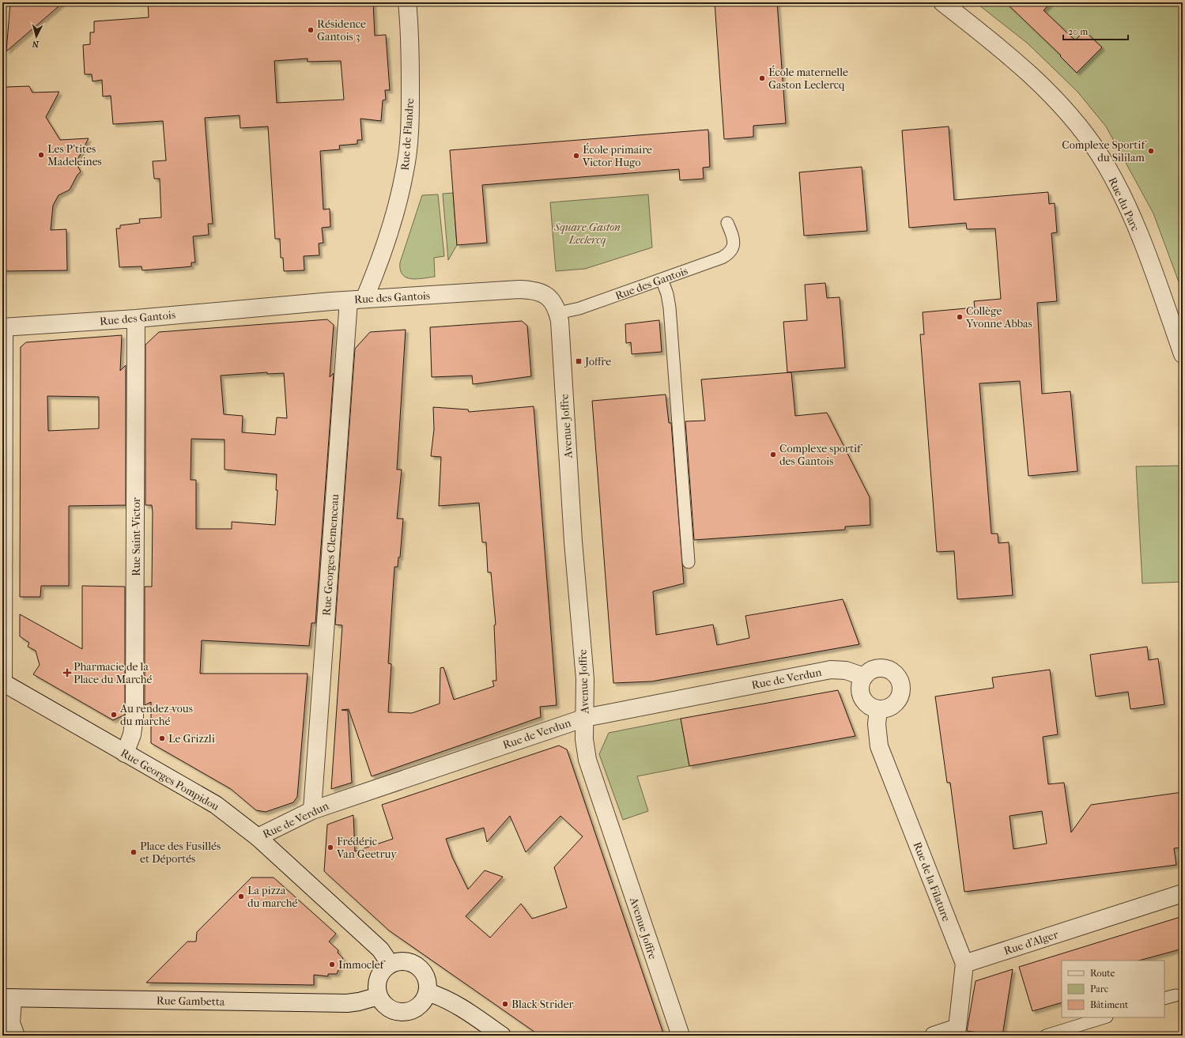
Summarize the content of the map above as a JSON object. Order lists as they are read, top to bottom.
{
  "streets": {
    "street": [
      "Rue de Flandre",
      "Rue du Parc",
      "Rue des Gantois",
      "Avenue Joffre",
      "Rue Saint-Victor",
      "Rue Georges Clemenceau",
      "Rue de Verdun",
      "Rue Georges Pompidou",
      "Rue de la Filature",
      "Rue d'Alger",
      "Rue Gambetta"
    ]
  },
  "crossings": [
    ["Rue de Flandre", "Rue des Gantois"],
    ["Rue de Flandre", "Rue Georges Clemenceau"],
    ["Rue des Gantois", "Avenue Joffre"],
    ["Rue des Gantois", "Rue Saint-Victor"],
    ["Rue des Gantois", "Rue Georges Clemenceau"],
    ["Avenue Joffre", "Rue de Verdun"],
    ["Rue Saint-Victor", "Rue Georges Pompidou"],
    ["Rue Georges Clemenceau", "Rue de Verdun"],
    ["Rue de Verdun", "Rue Georges Pompidou"],
    ["Rue de Verdun", "Rue de la Filature"],
    ["Rue Georges Pompidou", "Rue Gambetta"],
    ["Rue de la Filature", "Rue d'Alger"]
  ],
  "parks": ["Square Gaston Leclercq"],
  "places": {
    "other": [
      "Résidence Gantois 3",
      "École maternelle Gaston Leclercq",
      "Complexe Sportif du Sililam",
      "Les P'tites Madeleines",
      "École primaire Victor Hugo",
      "Collège Yvonne Abbas",
      "Complexe sportif des Gantois",
      "Au rendez-vous du marché",
      "Le Grizzli",
      "Frédéric Van Geetruy",
      "Place des Fusillés et Déportés",
      "La pizza du marché",
      "Immoclef",
      "Black Strider"
    ],
    "transit": ["Joffre"],
    "health": ["Pharmacie de la Place du Marché"]
  },
  "legend": ["Route", "Parc", "Bâtiment"],
  "scale_bar": "20 m",
  "north": "bottom"
}
